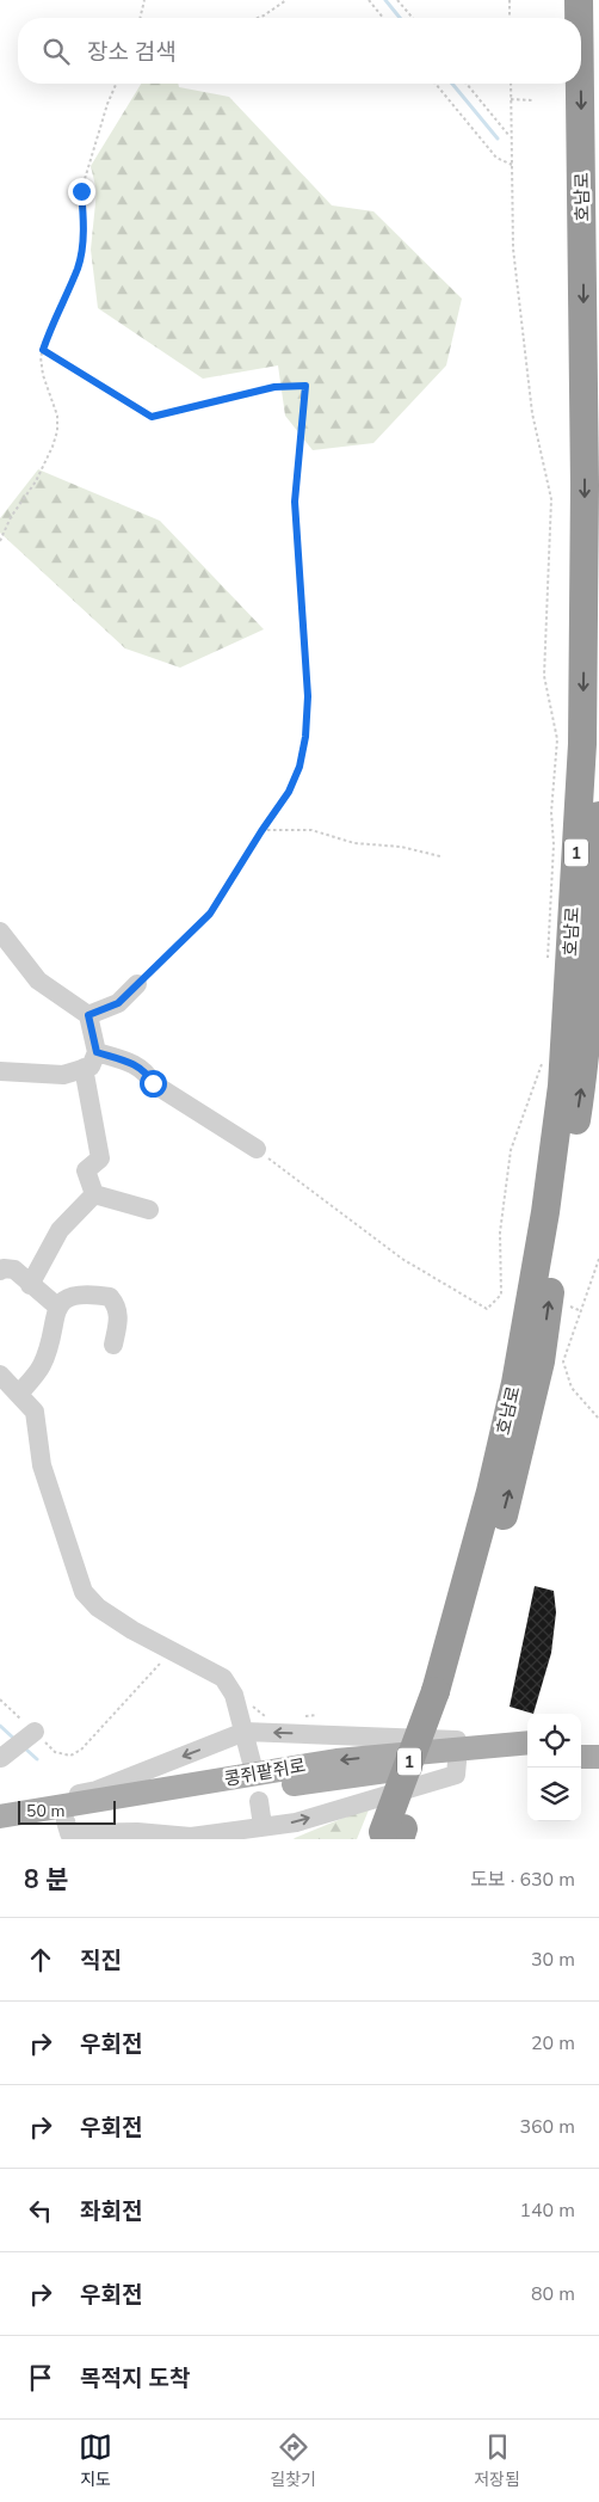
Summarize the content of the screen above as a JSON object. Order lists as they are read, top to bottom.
{
  "streets": {
    "highway": ["호남로", "1"],
    "main road": ["콩쥐팥쥐로"]
  },
  "scale_bar": "50 m",
  "page": {
    "search": "장소 검색",
    "scale": "50 m",
    "heading": ["8 분", "도보 · 630 m"],
    "list": [
      ["직진", "30 m"],
      ["우회전", "20 m"],
      ["우회전", "360 m"],
      ["좌회전", "140 m"],
      ["우회전", "80 m"],
      "목적지 도착"
    ],
    "nav": ["지도", "길찾기", "저장됨"]
  }
}
